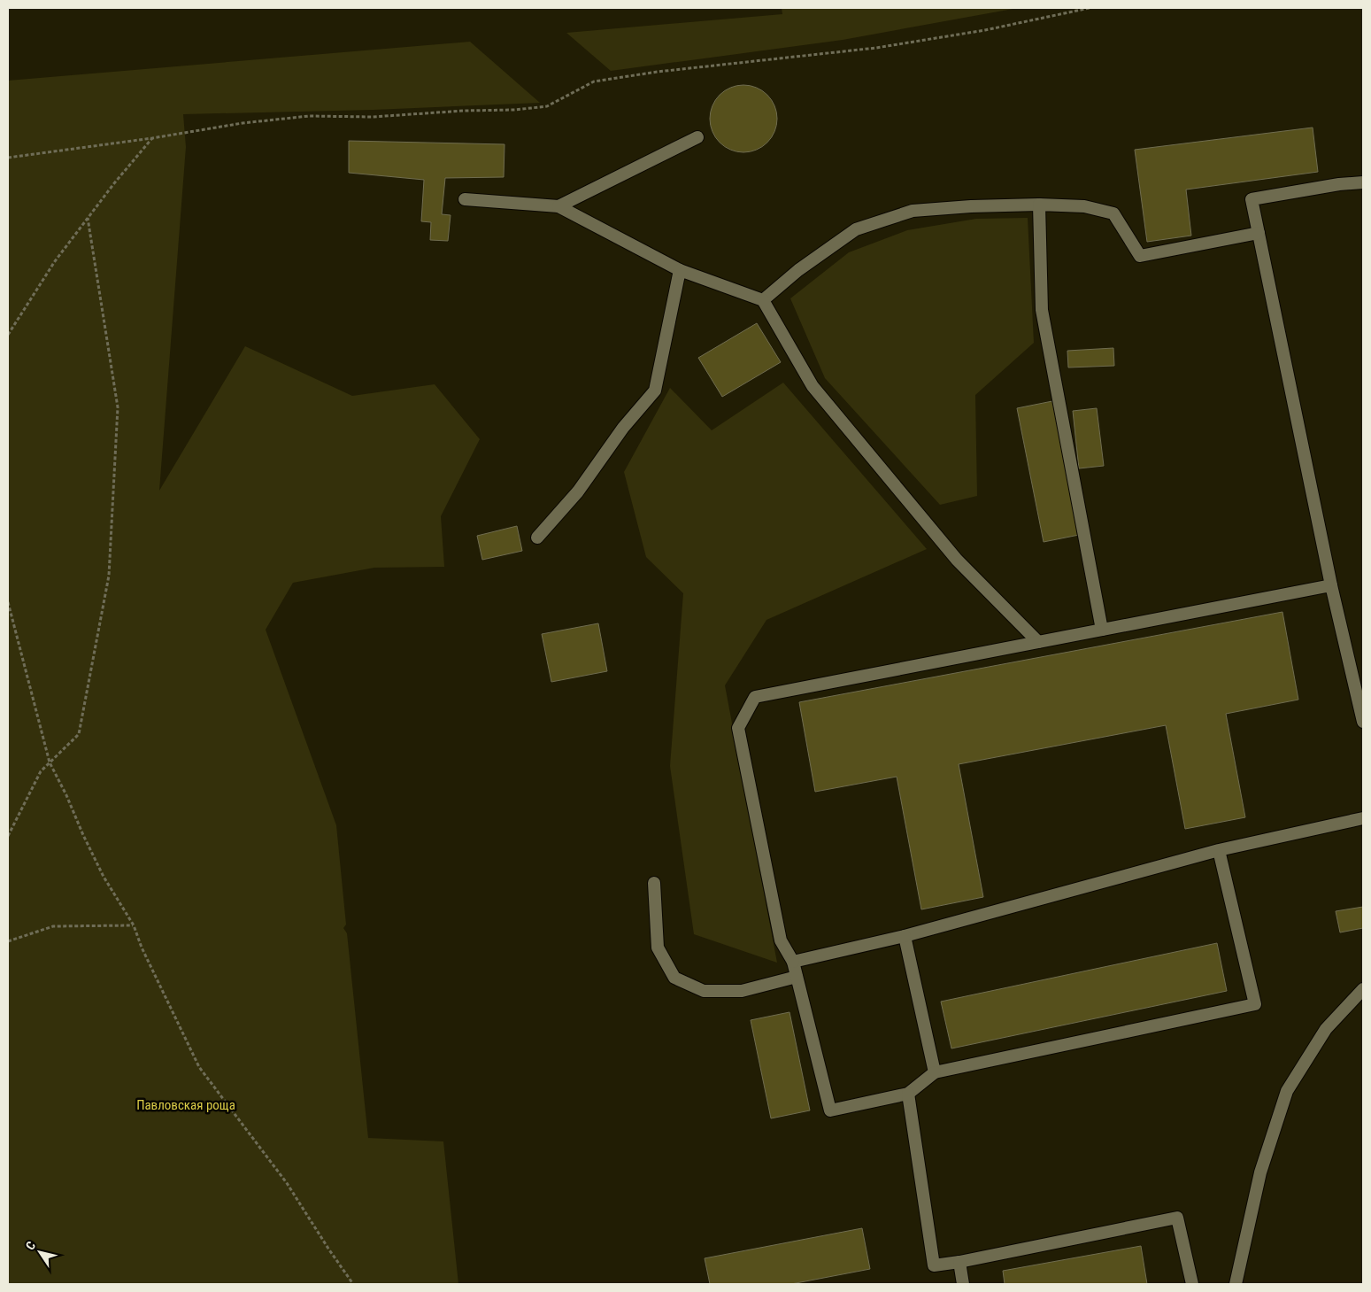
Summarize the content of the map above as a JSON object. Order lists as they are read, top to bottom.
{
  "parks": ["Павловская роща"],
  "north": "top left"
}
